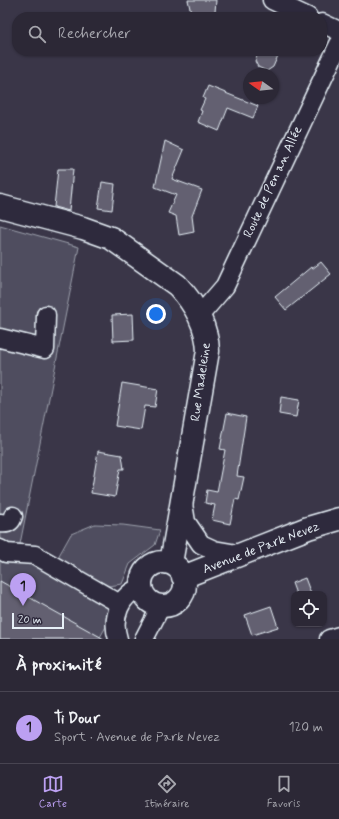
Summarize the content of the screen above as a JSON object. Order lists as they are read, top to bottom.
{
  "streets": {
    "main road": ["Rue Madeleine", "Avenue de Park Nevez"],
    "street": ["Route de Pen an Allée"]
  },
  "crossings": [
    ["Route de Pen an Allée", "Rue Madeleine"],
    ["Rue Madeleine", "Avenue de Park Nevez"]
  ],
  "scale_bar": "20 m",
  "north": "left",
  "page": {
    "search": "Rechercher",
    "pins": "1",
    "scale": "20 m",
    "heading": "À proximité",
    "list": [
      {
        "mark": "1",
        "name": "Ti Dour",
        "note": "Sport · Avenue de Park Nevez",
        "value": "120 m"
      }
    ],
    "nav": ["Carte", "Itinéraire", "Favoris"]
  }
}
